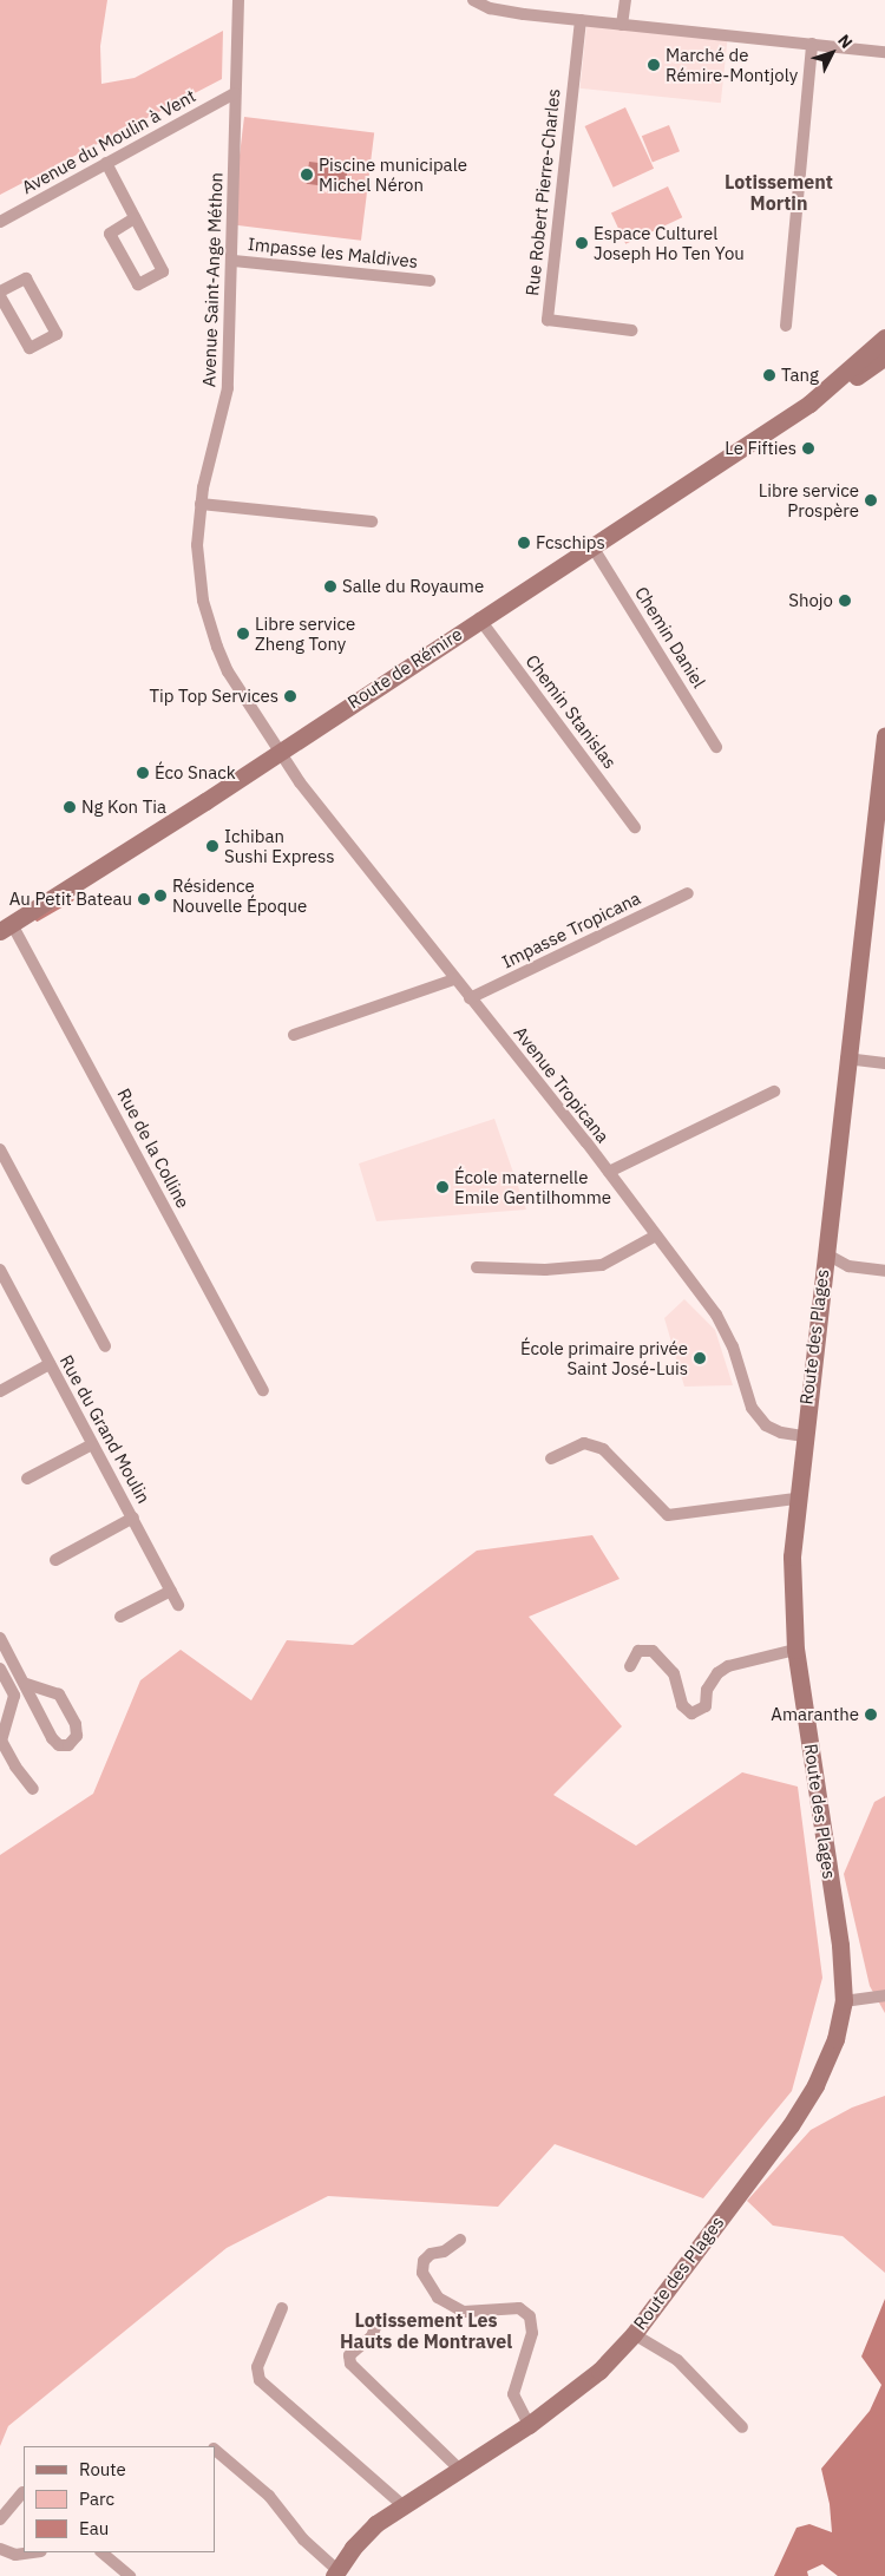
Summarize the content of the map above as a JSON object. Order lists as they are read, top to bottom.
{
  "streets": {
    "street": [
      "Avenue du Moulin à Vent",
      "Rue Robert Pierre-Charles",
      "Impasse les Maldives",
      "Avenue Saint-Ange Méthon",
      "Chemin Daniel",
      "Route de Rémire",
      "Chemin Stanislas",
      "Impasse Tropicana",
      "Avenue Tropicana",
      "Rue de la Colline",
      "Route des Plages",
      "Rue du Grand Moulin"
    ]
  },
  "crossings": [
    ["Avenue du Moulin à Vent", "Avenue Saint-Ange Méthon"],
    ["Impasse les Maldives", "Avenue Saint-Ange Méthon"],
    ["Avenue Saint-Ange Méthon", "Route de Rémire"],
    ["Avenue Saint-Ange Méthon", "Avenue Tropicana"],
    ["Chemin Daniel", "Route de Rémire"],
    ["Route de Rémire", "Chemin Stanislas"],
    ["Route de Rémire", "Avenue Tropicana"],
    ["Route de Rémire", "Rue de la Colline"],
    ["Impasse Tropicana", "Avenue Tropicana"],
    ["Avenue Tropicana", "Route des Plages"]
  ],
  "districts": ["Lotissement Mortin", "Lotissement Les Hauts de Montravel"],
  "places": [
    "Marché de Rémire-Montjoly",
    "Piscine municipale Michel Néron",
    "Espace Culturel Joseph Ho Ten You",
    "Tang",
    "Le Fifties",
    "Libre service Prospère",
    "Fcschips",
    "Salle du Royaume",
    "Shojo",
    "Libre service Zheng Tony",
    "Tip Top Services",
    "Éco Snack",
    "Ng Kon Tia",
    "Ichiban Sushi Express",
    "Résidence Nouvelle Époque",
    "Au Petit Bateau",
    "École maternelle Emile Gentilhomme",
    "École primaire privée Saint José-Luis",
    "Amaranthe"
  ],
  "legend": ["Route", "Parc", "Eau"],
  "north": "top right"
}
